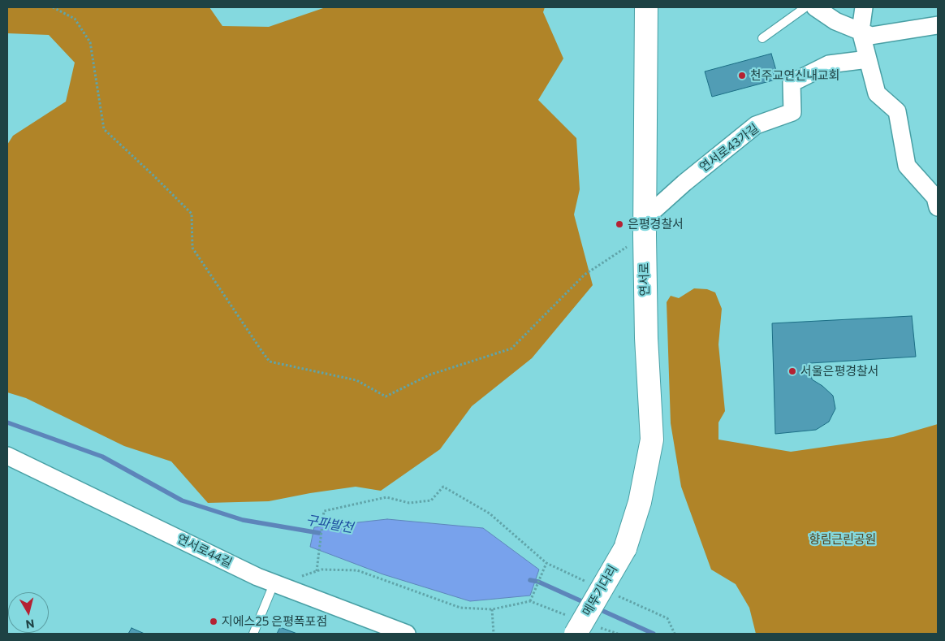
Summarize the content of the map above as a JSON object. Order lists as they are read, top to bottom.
{
  "streets": {
    "main road": ["연서로", "메뚜기다리"],
    "street": ["연서로43가길", "연서로44길"]
  },
  "crossings": [
    ["연서로43가길", "연서로"],
    ["연서로", "메뚜기다리"]
  ],
  "water": ["구파발천"],
  "parks": ["향림근린공원"],
  "places": [
    "천주교연신내교회",
    "은평경찰서",
    "서울은평경찰서",
    "지에스25 은평폭포점"
  ],
  "north": "bottom"
}
